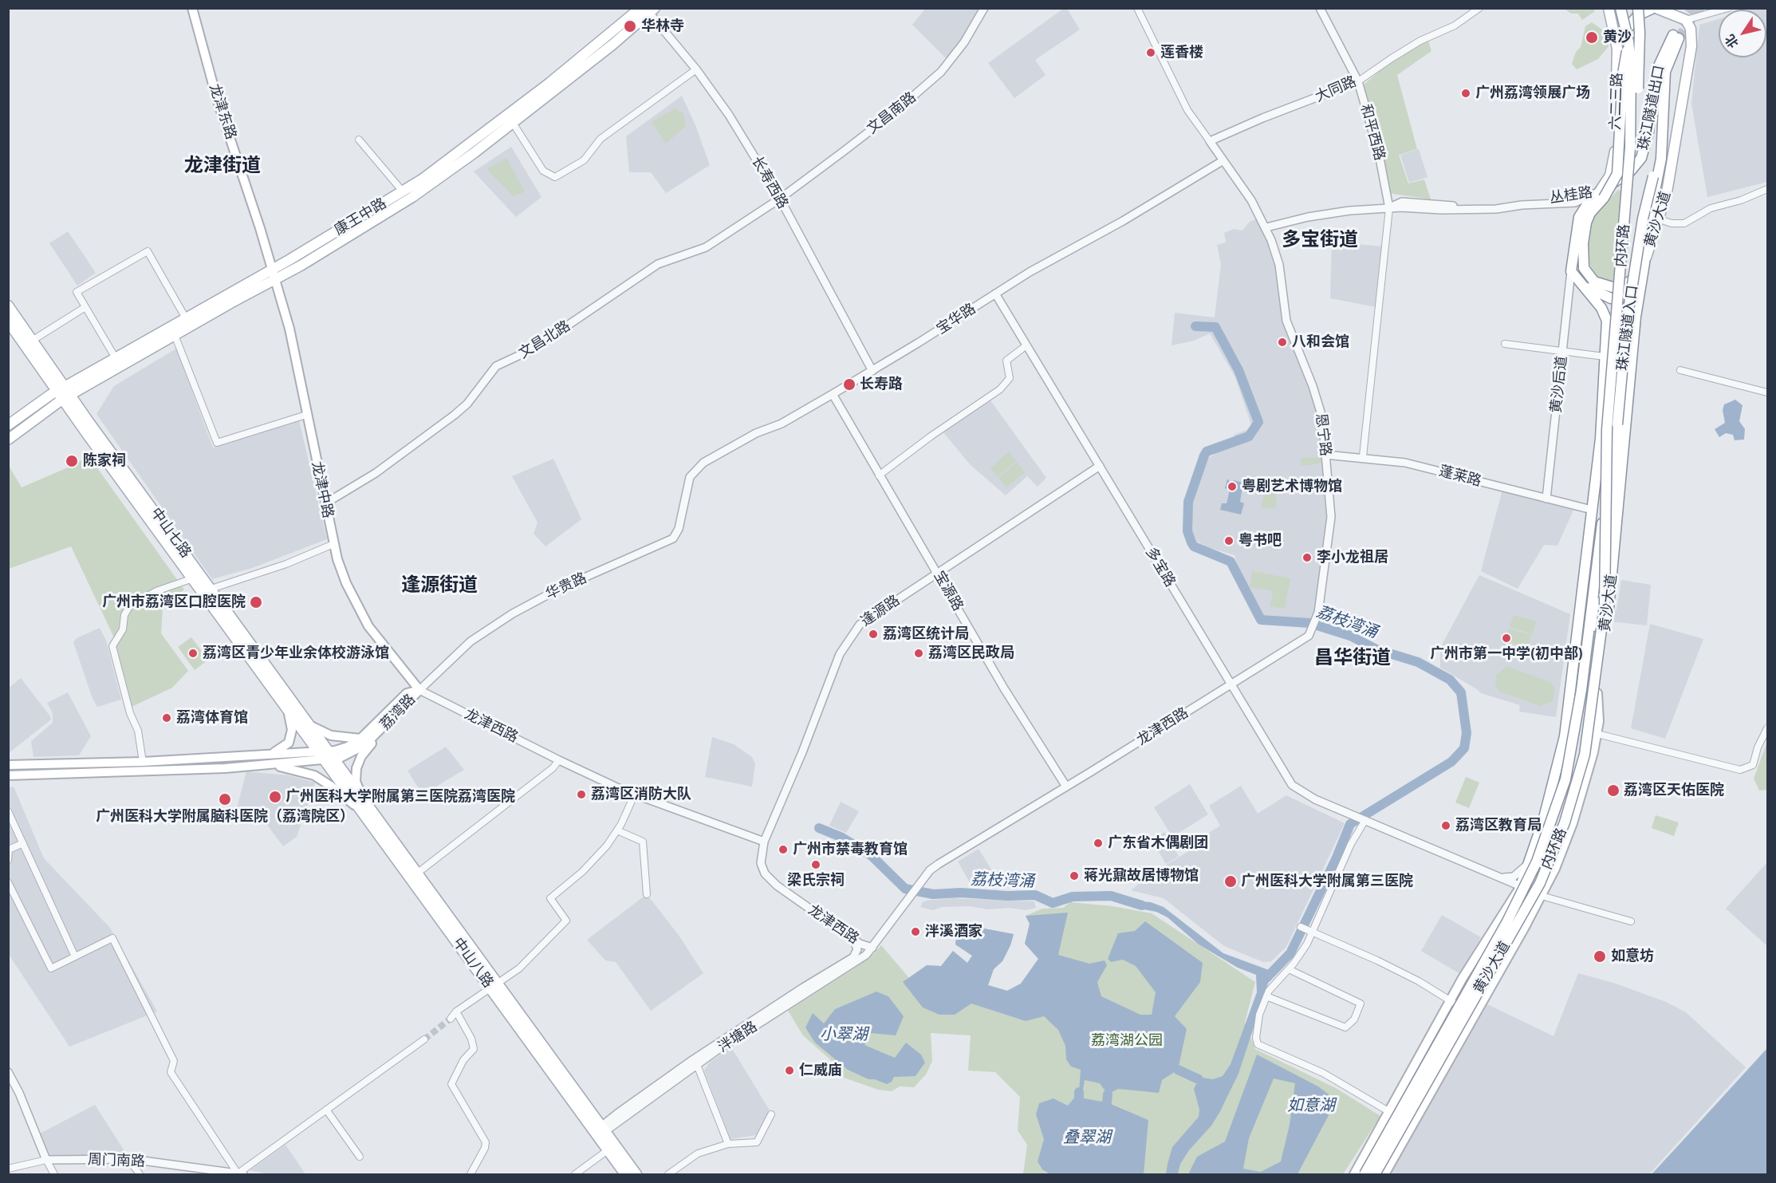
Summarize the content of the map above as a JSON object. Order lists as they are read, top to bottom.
{
  "streets": {
    "main road": [
      "六二三路",
      "珠江隧道出口",
      "龙津东路",
      "康王中路",
      "黄沙大道",
      "内环路",
      "珠江隧道入口",
      "龙津中路",
      "中山七路",
      "荔湾路",
      "中山八路"
    ],
    "street": [
      "大同路",
      "文昌南路",
      "和平西路",
      "长寿西路",
      "丛桂路",
      "宝华路",
      "文昌北路",
      "黄沙后道",
      "恩宁路",
      "蓬莱路",
      "多宝路",
      "华贵路",
      "宝源路",
      "逢源路",
      "龙津西路",
      "泮塘路",
      "周门南路"
    ]
  },
  "crossings": [
    ["大同路", "和平西路"],
    ["大同路", "恩宁路"],
    ["六二三路", "珠江隧道出口"],
    ["六二三路", "丛桂路"],
    ["珠江隧道出口", "丛桂路"],
    ["珠江隧道出口", "珠江隧道入口"],
    ["龙津东路", "康王中路"],
    ["龙津东路", "龙津中路"],
    ["文昌南路", "长寿西路"],
    ["文昌南路", "文昌北路"],
    ["和平西路", "丛桂路"],
    ["长寿西路", "康王中路"],
    ["长寿西路", "宝华路"],
    ["长寿西路", "文昌北路"],
    ["丛桂路", "恩宁路"],
    ["康王中路", "龙津中路"],
    ["康王中路", "中山七路"],
    ["黄沙大道", "内环路"],
    ["黄沙大道", "蓬莱路"],
    ["内环路", "珠江隧道入口"],
    ["宝华路", "恩宁路"],
    ["宝华路", "多宝路"],
    ["宝华路", "华贵路"],
    ["宝华路", "宝源路"],
    ["文昌北路", "龙津中路"],
    ["黄沙后道", "蓬莱路"],
    ["恩宁路", "蓬莱路"],
    ["恩宁路", "多宝路"],
    ["恩宁路", "龙津西路"],
    ["龙津中路", "华贵路"],
    ["龙津中路", "荔湾路"],
    ["龙津中路", "龙津西路"],
    ["中山七路", "荔湾路"],
    ["中山七路", "中山八路"],
    ["多宝路", "逢源路"],
    ["多宝路", "龙津西路"],
    ["华贵路", "荔湾路"],
    ["华贵路", "龙津西路"],
    ["宝源路", "逢源路"],
    ["宝源路", "龙津西路"],
    ["逢源路", "龙津西路"],
    ["荔湾路", "龙津西路"],
    ["荔湾路", "中山八路"],
    ["龙津西路", "泮塘路"],
    ["中山八路", "泮塘路"]
  ],
  "districts": [
    "龙津街道",
    "多宝街道",
    "逢源街道",
    "昌华街道"
  ],
  "water": [
    "荔枝湾涌",
    "小翠湖",
    "如意湖",
    "叠翠湖"
  ],
  "parks": ["荔湾湖公园"],
  "places": [
    "华林寺",
    "黄沙",
    "莲香楼",
    "广州荔湾领展广场",
    "八和会馆",
    "长寿路",
    "陈家祠",
    "粤剧艺术博物馆",
    "粤书吧",
    "李小龙祖居",
    "广州市荔湾区口腔医院",
    "荔湾区统计局",
    "广州市第一中学(初中部)",
    "荔湾区青少年业余体校游泳馆",
    "荔湾区民政局",
    "荔湾体育馆",
    "荔湾区天佑医院",
    "荔湾区消防大队",
    "广州医科大学附属第三医院荔湾医院",
    "广州医科大学附属脑科医院（荔湾院区）",
    "荔湾区教育局",
    "广东省木偶剧团",
    "广州市禁毒教育馆",
    "梁氏宗祠",
    "蒋光鼐故居博物馆",
    "广州医科大学附属第三医院",
    "泮溪酒家",
    "如意坊",
    "仁威庙"
  ],
  "north": "bottom left"
}
